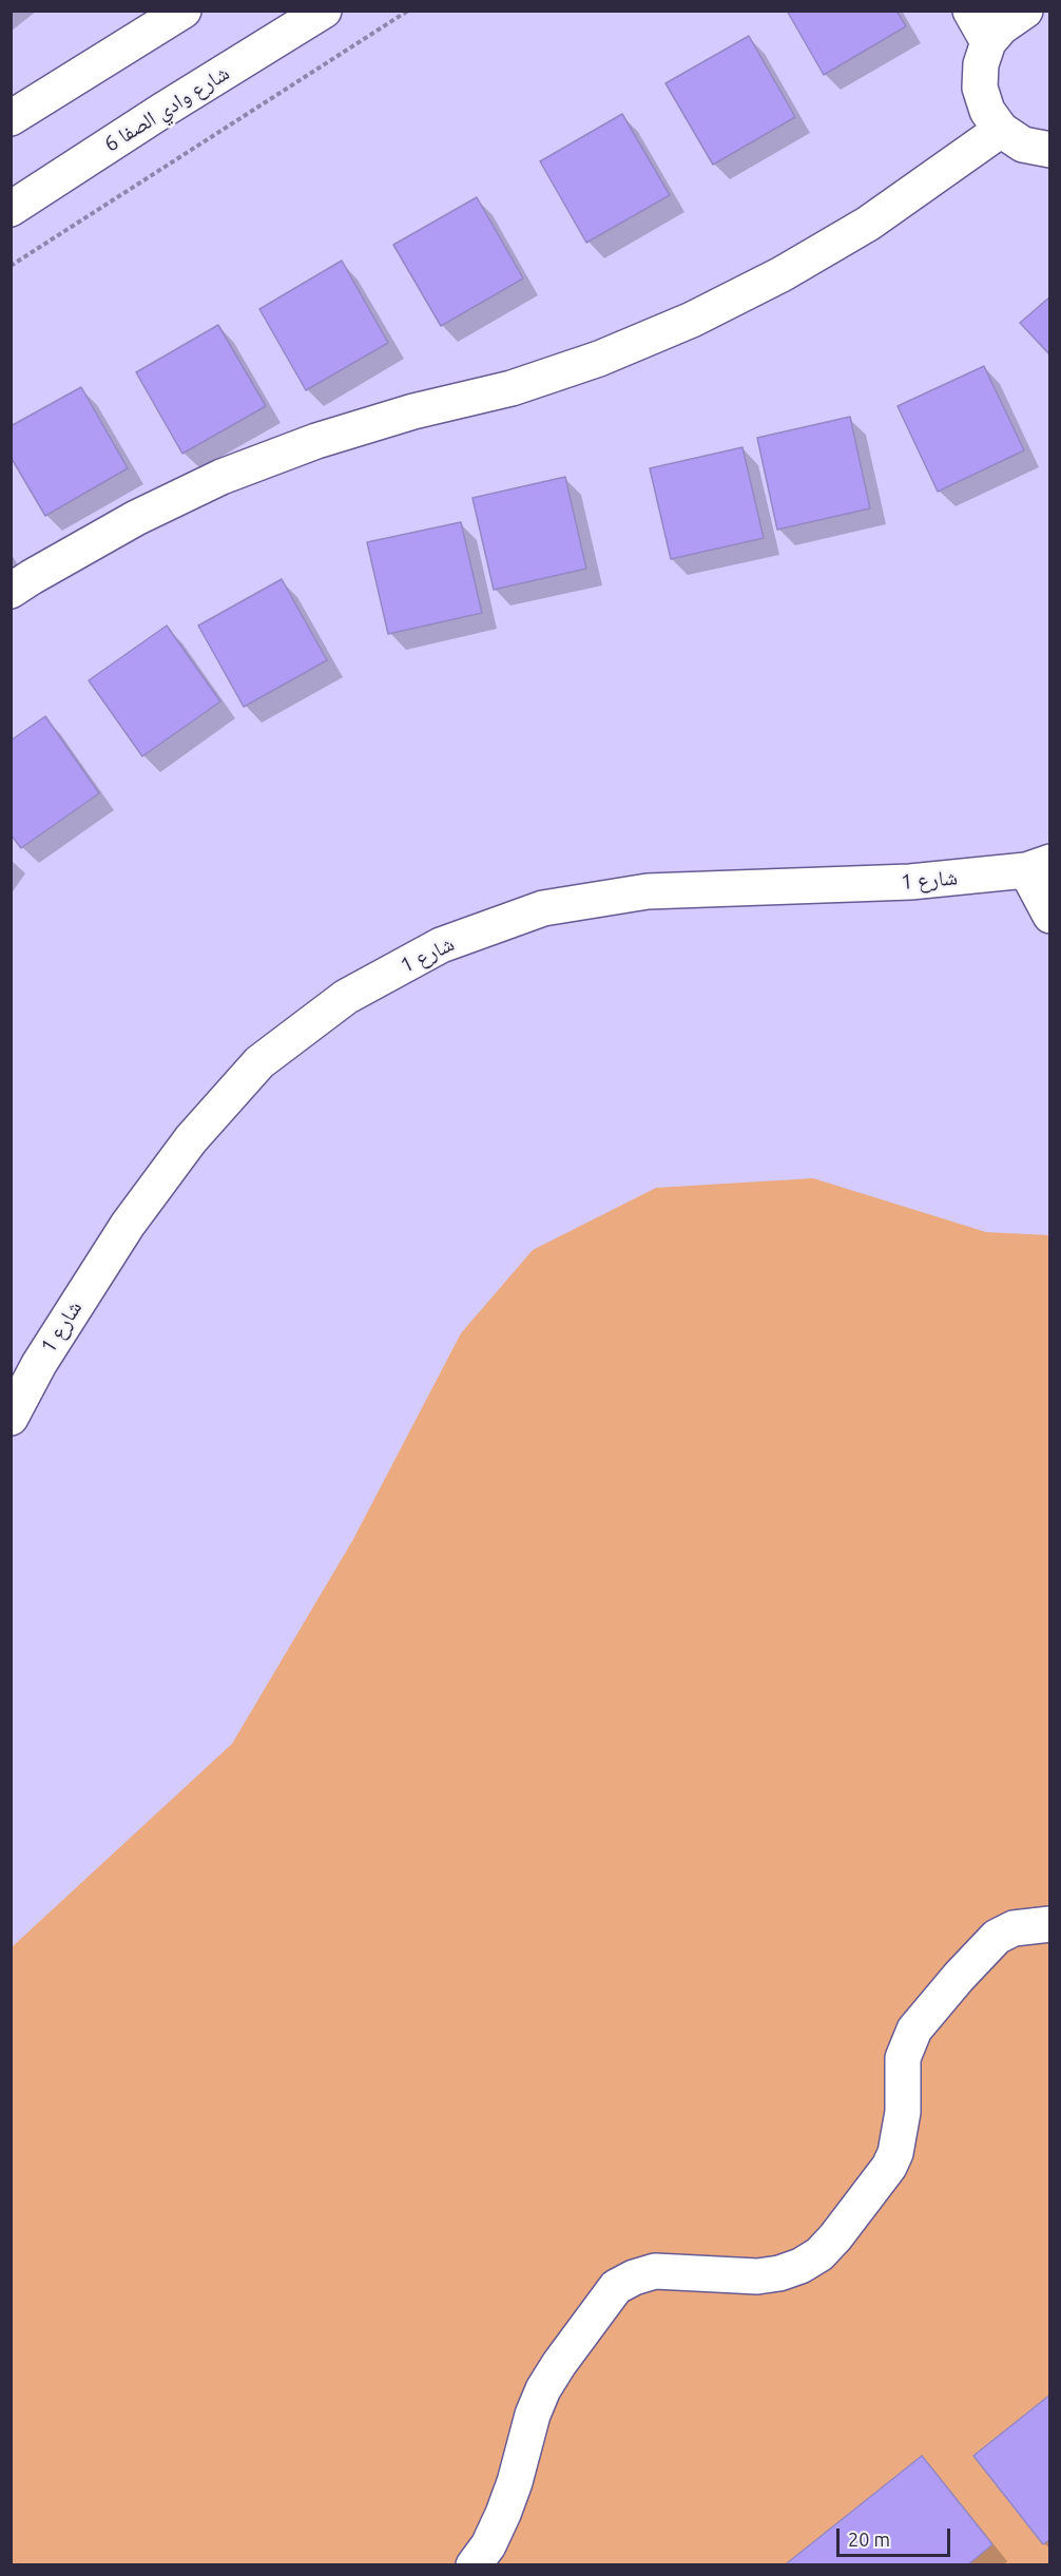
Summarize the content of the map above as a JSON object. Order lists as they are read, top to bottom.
{
  "streets": {
    "street": ["شارع وادي الصفا 6", "شارع 1"]
  },
  "scale_bar": "20 m"
}
